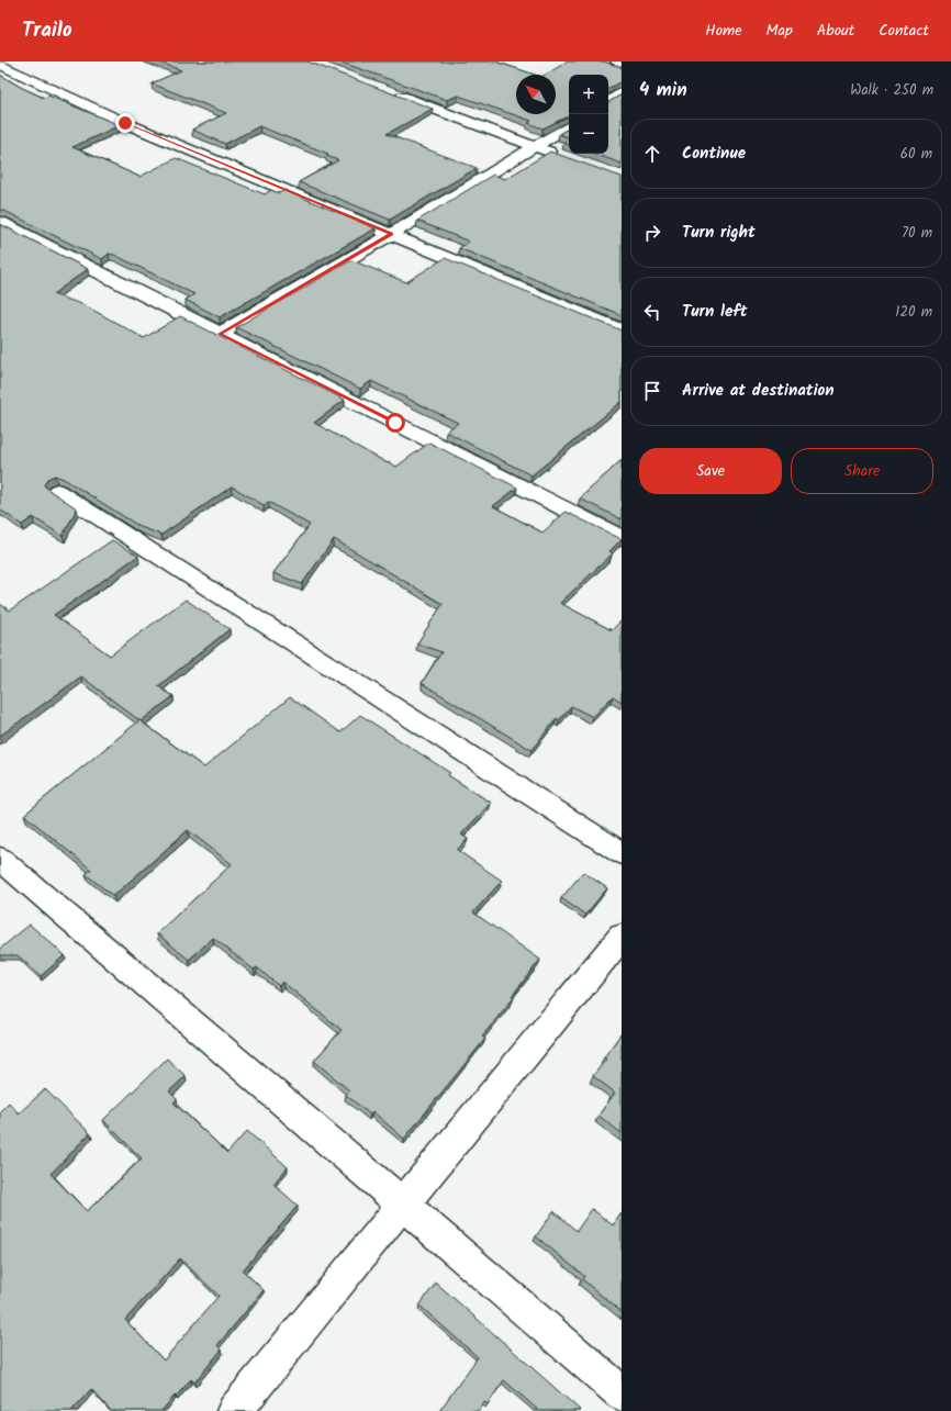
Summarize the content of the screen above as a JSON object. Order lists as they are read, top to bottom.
{
  "north": "top left",
  "page": {
    "header": "Trailo",
    "nav": [
      "Home",
      "Map",
      "About",
      "Contact"
    ],
    "heading": ["4 min", "Walk · 250 m"],
    "map_buttons": ["+", "−"],
    "list": [
      ["Continue", "60 m"],
      ["Turn right", "70 m"],
      ["Turn left", "120 m"],
      "Arrive at destination"
    ],
    "buttons": ["Save", "Share"]
  }
}
